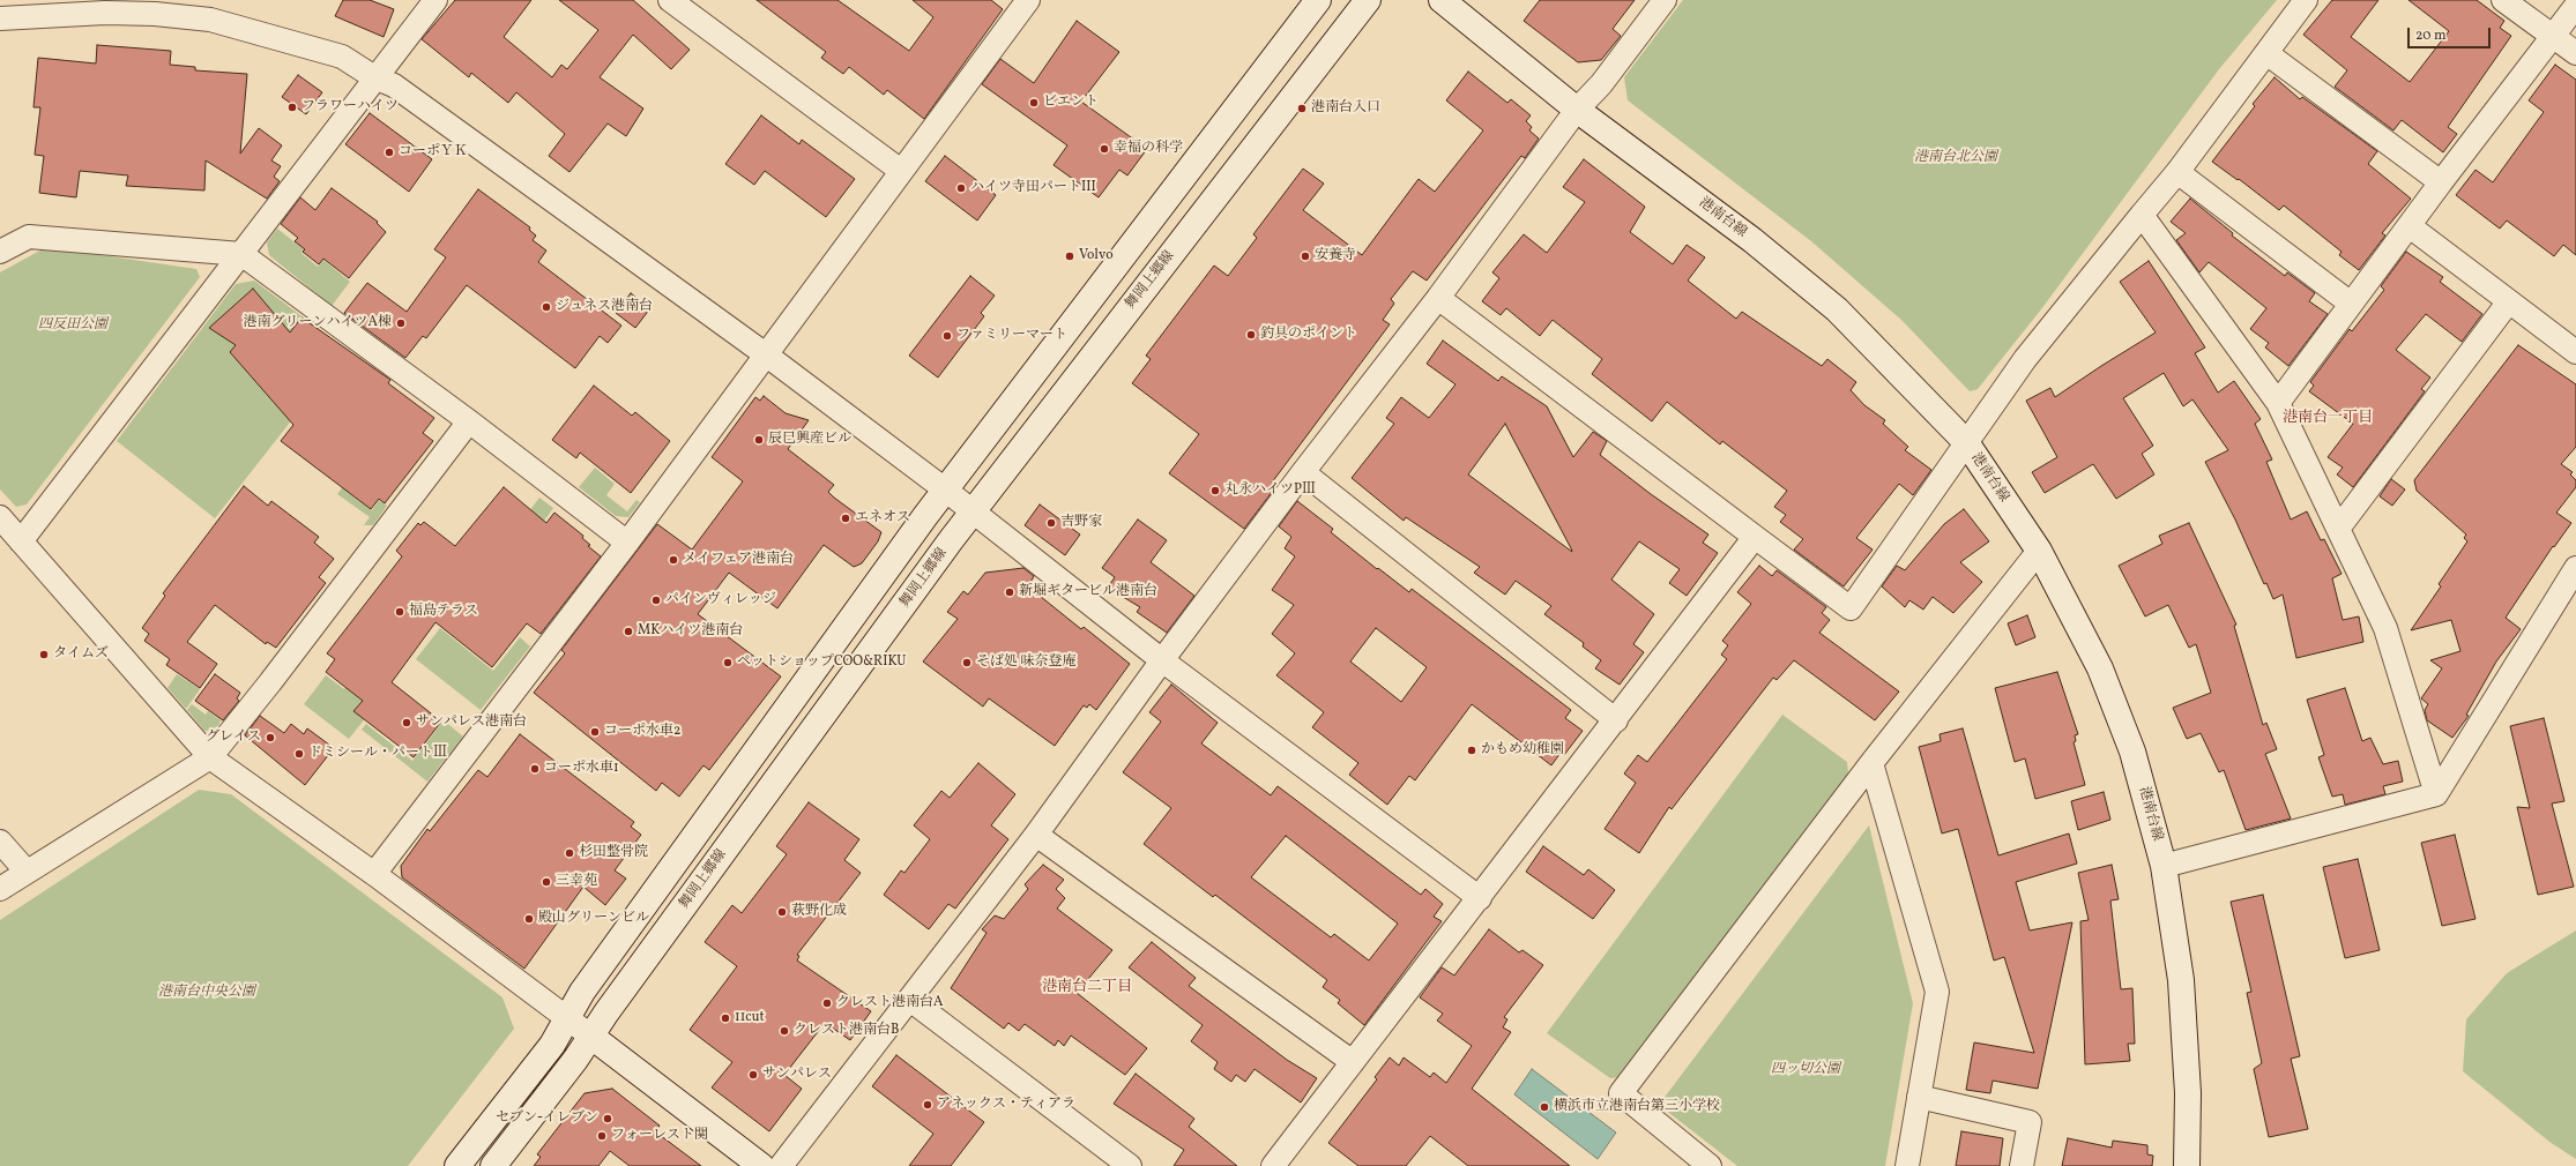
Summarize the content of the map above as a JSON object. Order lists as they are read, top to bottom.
{
  "streets": {
    "street": ["港南台線", "舞岡上郷線"]
  },
  "districts": ["港南台一丁目", "港南台二丁目"],
  "parks": [
    "港南台北公園",
    "四反田公園",
    "港南台中央公園",
    "四ッ切公園"
  ],
  "places": [
    "ビエント",
    "フラワーハイツ",
    "港南台入口",
    "幸福の科学",
    "コーポＹＫ",
    "ハイツ寺田パートIII",
    "Volvo",
    "安養寺",
    "ジュネス港南台",
    "港南グリーンハイツA棟",
    "釣具のポイント",
    "ファミリーマート",
    "辰巳興産ビル",
    "丸永ハイツPⅢ",
    "エネオス",
    "吉野家",
    "メイフェア港南台",
    "新堀ギタービル港南台",
    "パインヴィレッジ",
    "福島テラス",
    "MKハイツ港南台",
    "タイムズ",
    "ペットショップCOO&RIKU",
    "そば処 味奈登庵",
    "サンパレス港南台",
    "コーポ水車2",
    "グレイス",
    "かもめ幼稚園",
    "ドミシール・パートⅢ",
    "コーポ水車1",
    "杉田整骨院",
    "三幸苑",
    "萩野化成",
    "殿山グリーンビル",
    "クレスト港南台A",
    "11cut",
    "クレスト港南台B",
    "サンパレス",
    "アネックス・ティアラ",
    "横浜市立港南台第三小学校",
    "セブン-イレブン",
    "フォーレスト関"
  ],
  "scale_bar": "20 m"
}
